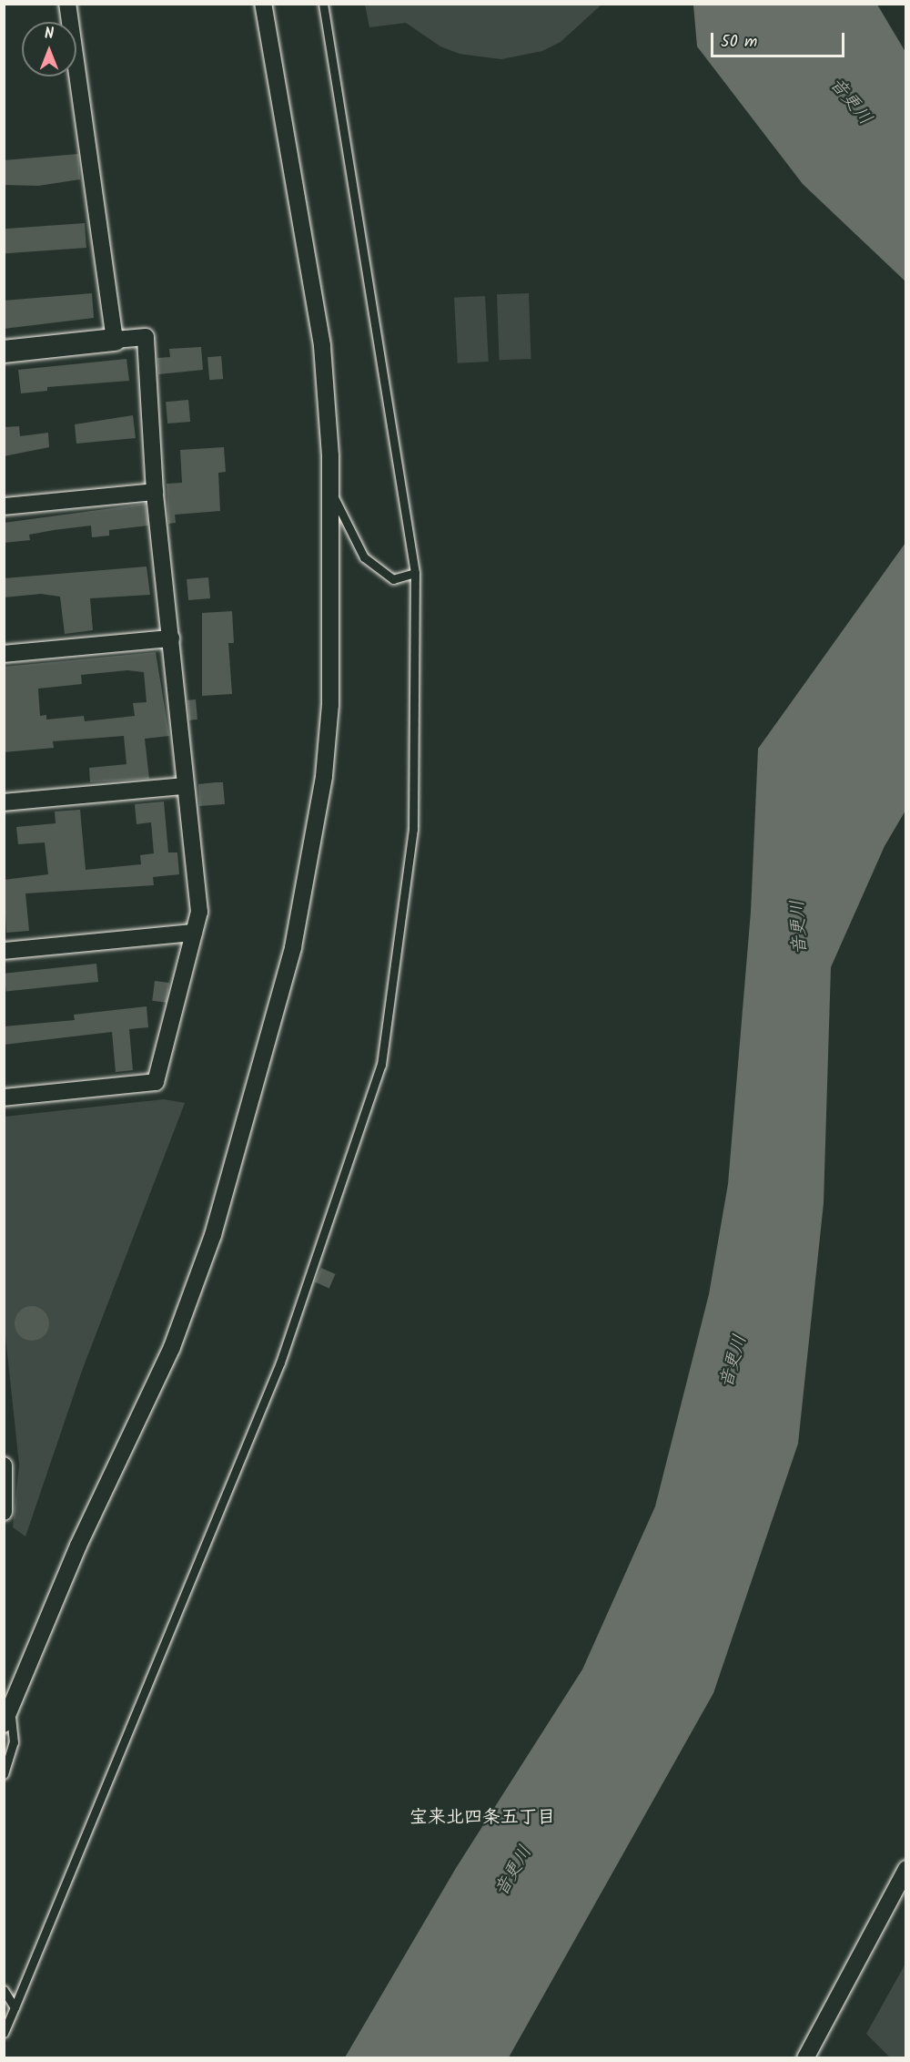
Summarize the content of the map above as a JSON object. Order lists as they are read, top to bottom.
{
  "districts": ["宝来北四条五丁目"],
  "water": ["音更川"],
  "scale_bar": "50 m",
  "north": "top"
}
